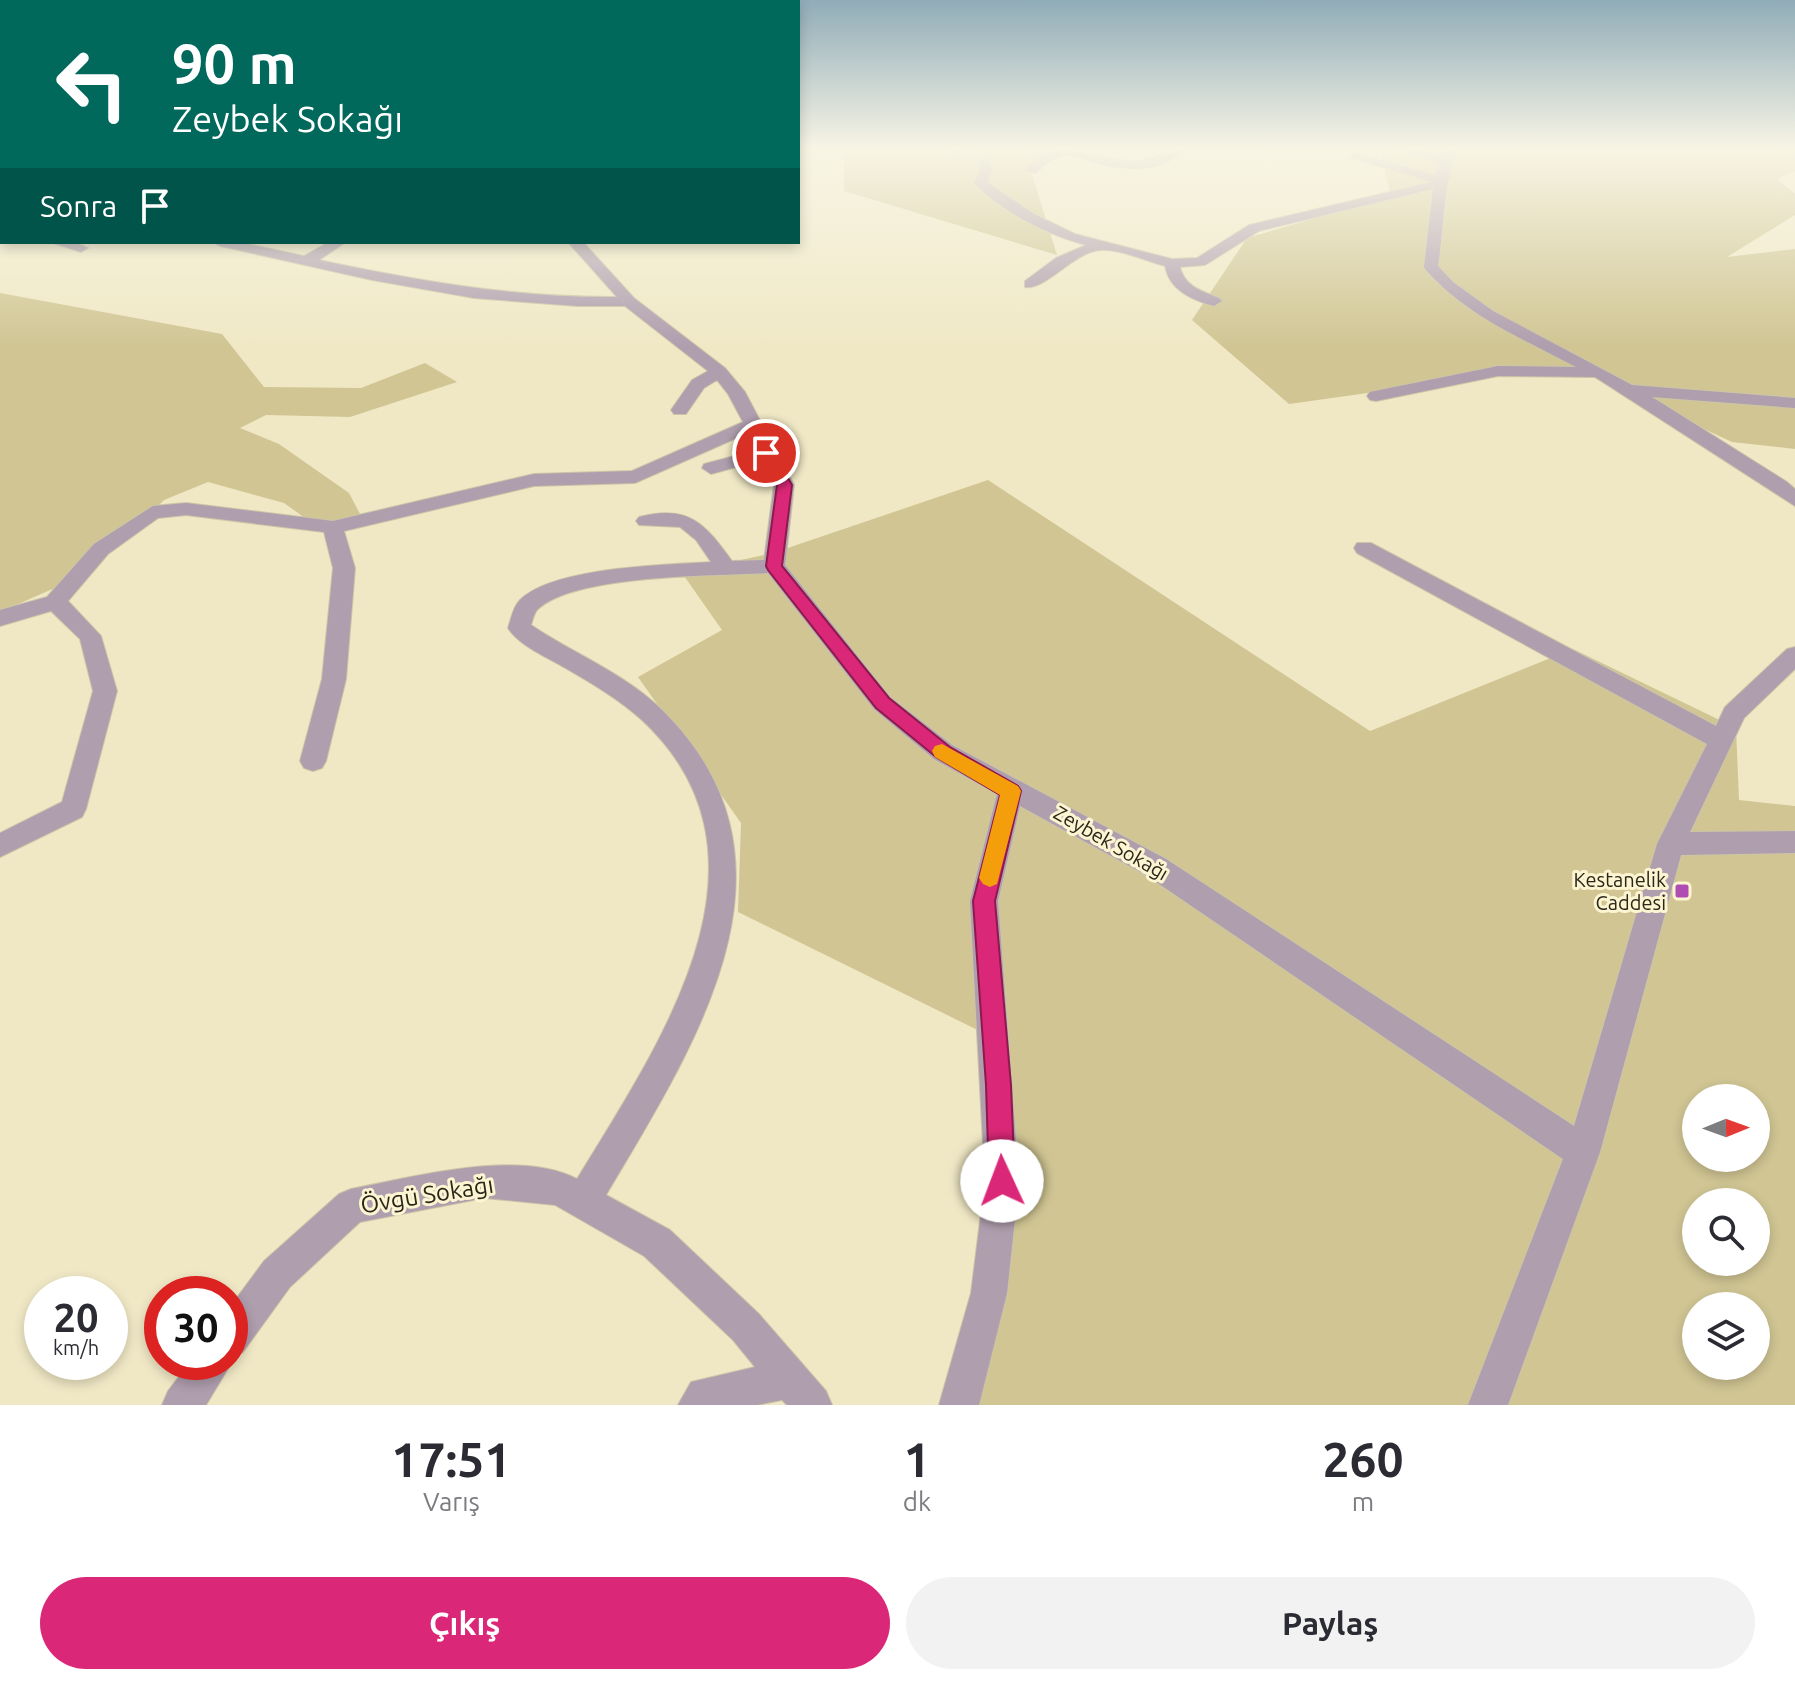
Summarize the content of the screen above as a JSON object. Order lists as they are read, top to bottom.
{
  "streets": {
    "street": ["Zeybek Sokağı", "Övgü Sokağı"]
  },
  "places": {
    "transit": ["Kestanelik Caddesi"]
  },
  "north": "right",
  "page": {
    "turn": ["90 m", "Zeybek Sokağı"],
    "then": "Sonra",
    "speed": "20 km/h",
    "limit": "30",
    "eta": [
      "17:51",
      "Varış",
      "1",
      "dk",
      "260",
      "m"
    ],
    "buttons": ["Çıkış", "Paylaş"]
  }
}
